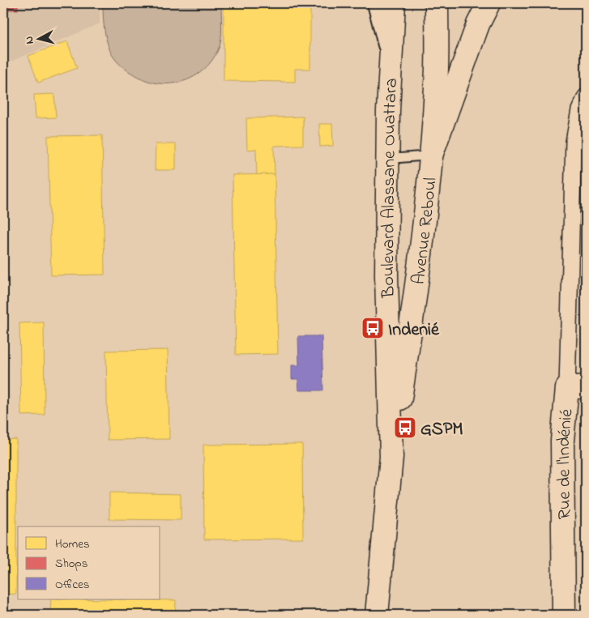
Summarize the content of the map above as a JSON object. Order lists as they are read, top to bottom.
{
  "streets": {
    "main road": ["Boulevard Alassane Ouattara", "Avenue Reboul", "Rue de l'Indénié"]
  },
  "crossings": [
    ["Boulevard Alassane Ouattara", "Avenue Reboul"]
  ],
  "places": {
    "bus stop": ["Indenié", "GSPM"]
  },
  "legend": ["Homes", "Shops", "Offices"],
  "north": "left"
}
